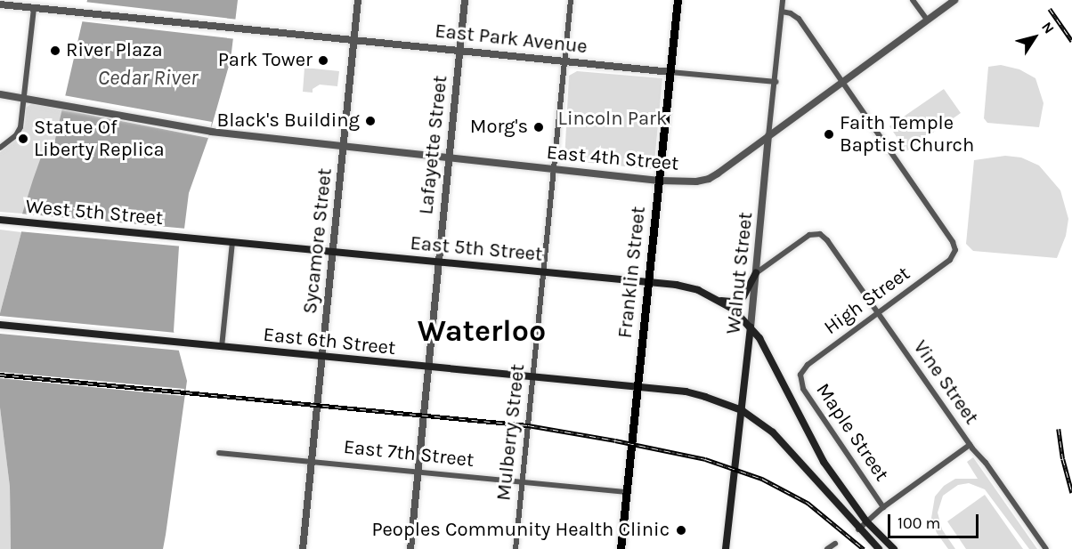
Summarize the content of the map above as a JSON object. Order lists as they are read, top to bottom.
{
  "streets": {
    "main road": [
      "West 5th Street",
      "East 5th Street",
      "Franklin Street",
      "Walnut Street",
      "East 6th Street"
    ],
    "street": [
      "East Park Avenue",
      "Lafayette Street",
      "East 4th Street",
      "Sycamore Street",
      "High Street",
      "Vine Street",
      "Mulberry Street",
      "Maple Street",
      "East 7th Street"
    ]
  },
  "crossings": [
    ["East Park Avenue", "Lafayette Street"],
    ["East Park Avenue", "Sycamore Street"],
    ["East Park Avenue", "Franklin Street"],
    ["East Park Avenue", "Walnut Street"],
    ["East Park Avenue", "Mulberry Street"],
    ["Lafayette Street", "East 4th Street"],
    ["Lafayette Street", "East 5th Street"],
    ["Lafayette Street", "East 6th Street"],
    ["Lafayette Street", "East 7th Street"],
    ["East 4th Street", "Sycamore Street"],
    ["East 4th Street", "Franklin Street"],
    ["East 4th Street", "Walnut Street"],
    ["East 4th Street", "High Street"],
    ["East 4th Street", "Mulberry Street"],
    ["West 5th Street", "East 5th Street"],
    ["Sycamore Street", "East 5th Street"],
    ["Sycamore Street", "East 6th Street"],
    ["Sycamore Street", "East 7th Street"],
    ["East 5th Street", "Franklin Street"],
    ["East 5th Street", "Walnut Street"],
    ["East 5th Street", "Mulberry Street"],
    ["Franklin Street", "East 6th Street"],
    ["Franklin Street", "East 7th Street"],
    ["Walnut Street", "East 6th Street"],
    ["Walnut Street", "Vine Street"],
    ["High Street", "Vine Street"],
    ["High Street", "Maple Street"],
    ["East 6th Street", "Mulberry Street"],
    ["Mulberry Street", "East 7th Street"]
  ],
  "districts": ["Waterloo"],
  "water": ["Cedar River"],
  "parks": ["Lincoln Park"],
  "places": [
    "River Plaza",
    "Park Tower",
    "Black's Building",
    "Morg's",
    "Faith Temple Baptist Church",
    "Statue Of Liberty Replica",
    "Peoples Community Health Clinic"
  ],
  "scale_bar": "100 m",
  "north": "top right"
}
